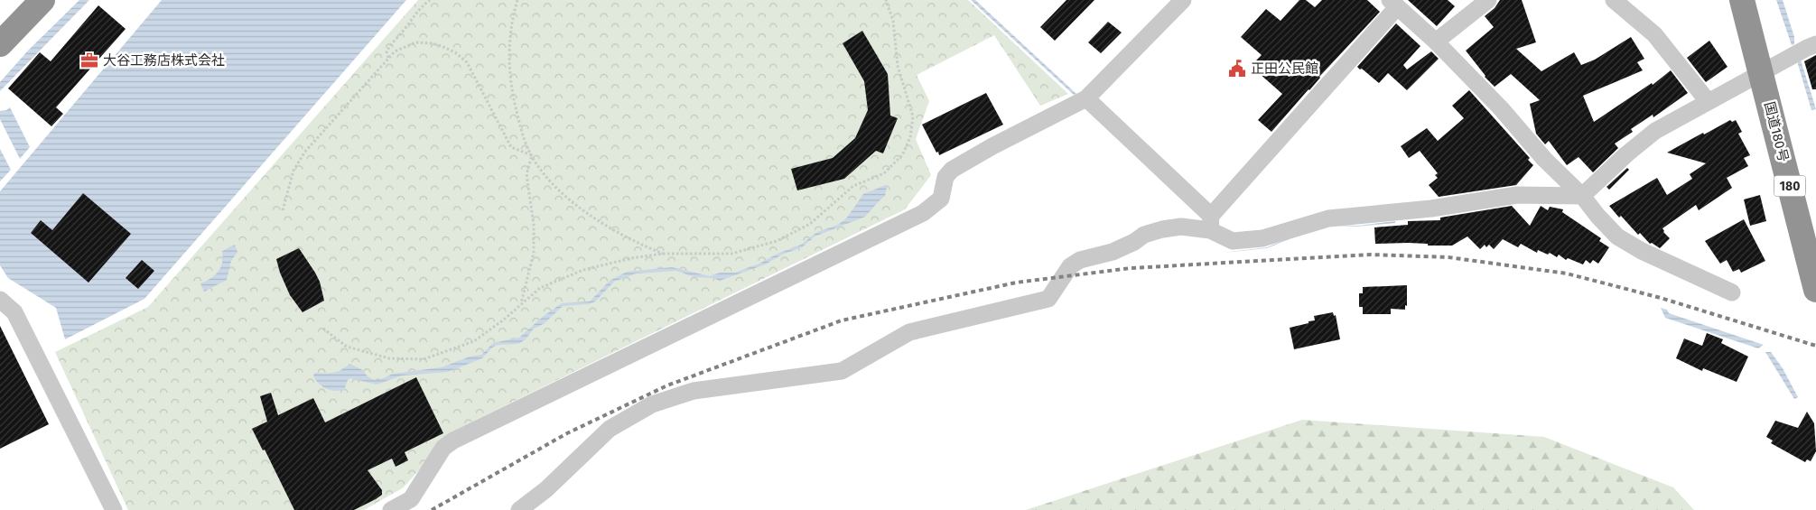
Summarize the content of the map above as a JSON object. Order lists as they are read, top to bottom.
{
  "streets": {
    "highway": ["国道180号", "180"]
  },
  "places": {
    "office": ["大谷工務店株式会社"],
    "public building": ["正田公民館"]
  }
}
